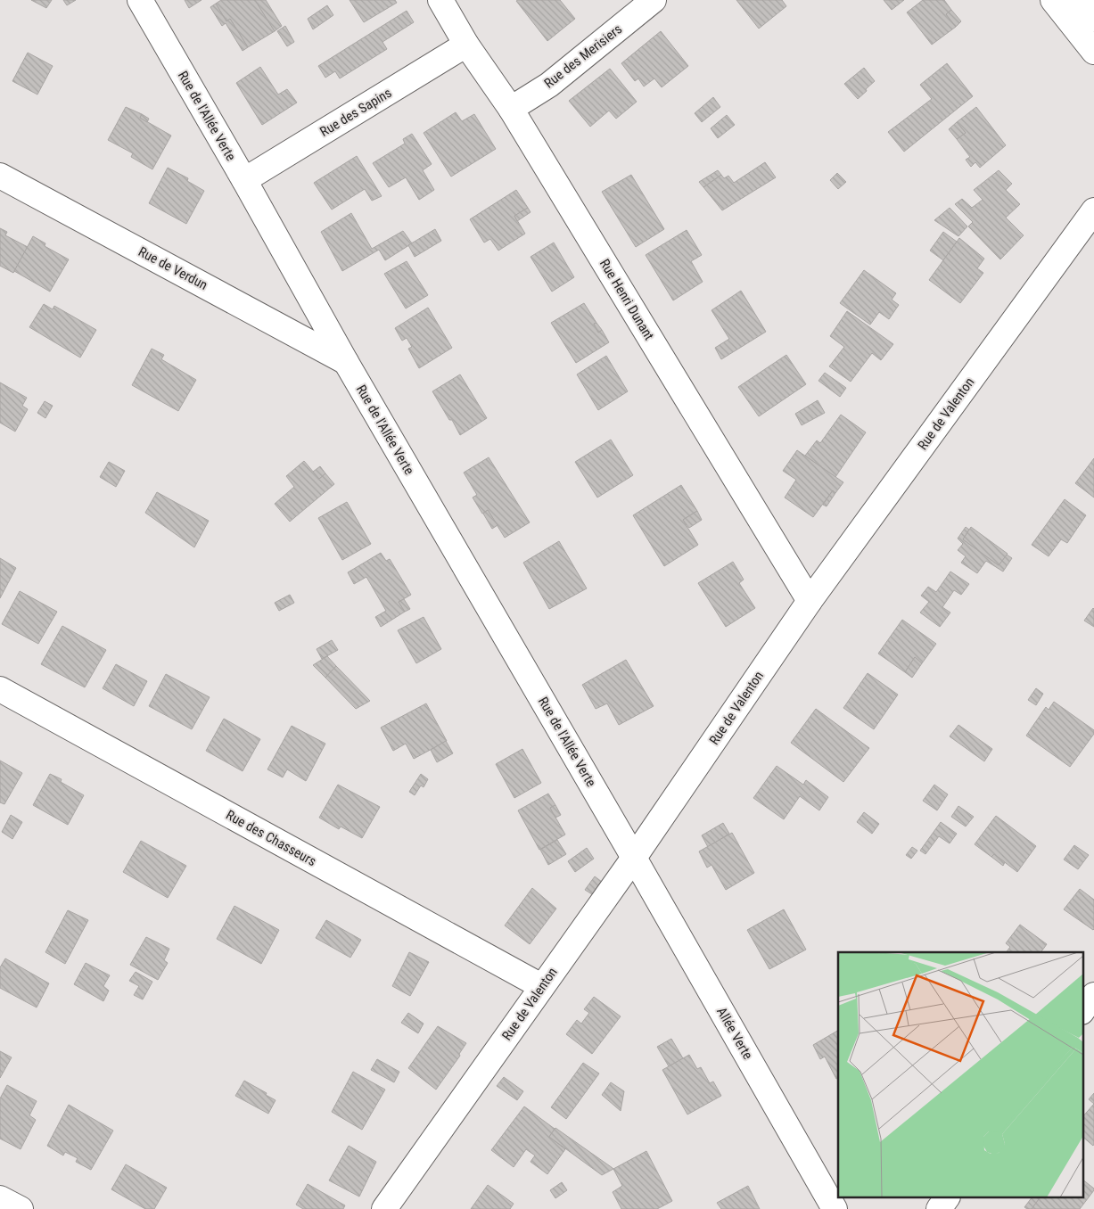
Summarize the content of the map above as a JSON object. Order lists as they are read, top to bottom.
{
  "streets": {
    "street": [
      "Rue des Merisiers",
      "Rue des Sapins",
      "Rue de l'Allée Verte",
      "Rue de Verdun",
      "Rue Henri Dunant",
      "Rue de Valenton",
      "Rue des Chasseurs",
      "Allée Verte"
    ]
  },
  "crossings": [
    ["Rue des Merisiers", "Rue Henri Dunant"],
    ["Rue des Sapins", "Rue de l'Allée Verte"],
    ["Rue des Sapins", "Rue Henri Dunant"],
    ["Rue de l'Allée Verte", "Rue de Verdun"],
    ["Rue de l'Allée Verte", "Rue de Valenton"],
    ["Rue de l'Allée Verte", "Allée Verte"],
    ["Rue Henri Dunant", "Rue de Valenton"],
    ["Rue de Valenton", "Rue des Chasseurs"],
    ["Rue de Valenton", "Allée Verte"]
  ]
}
